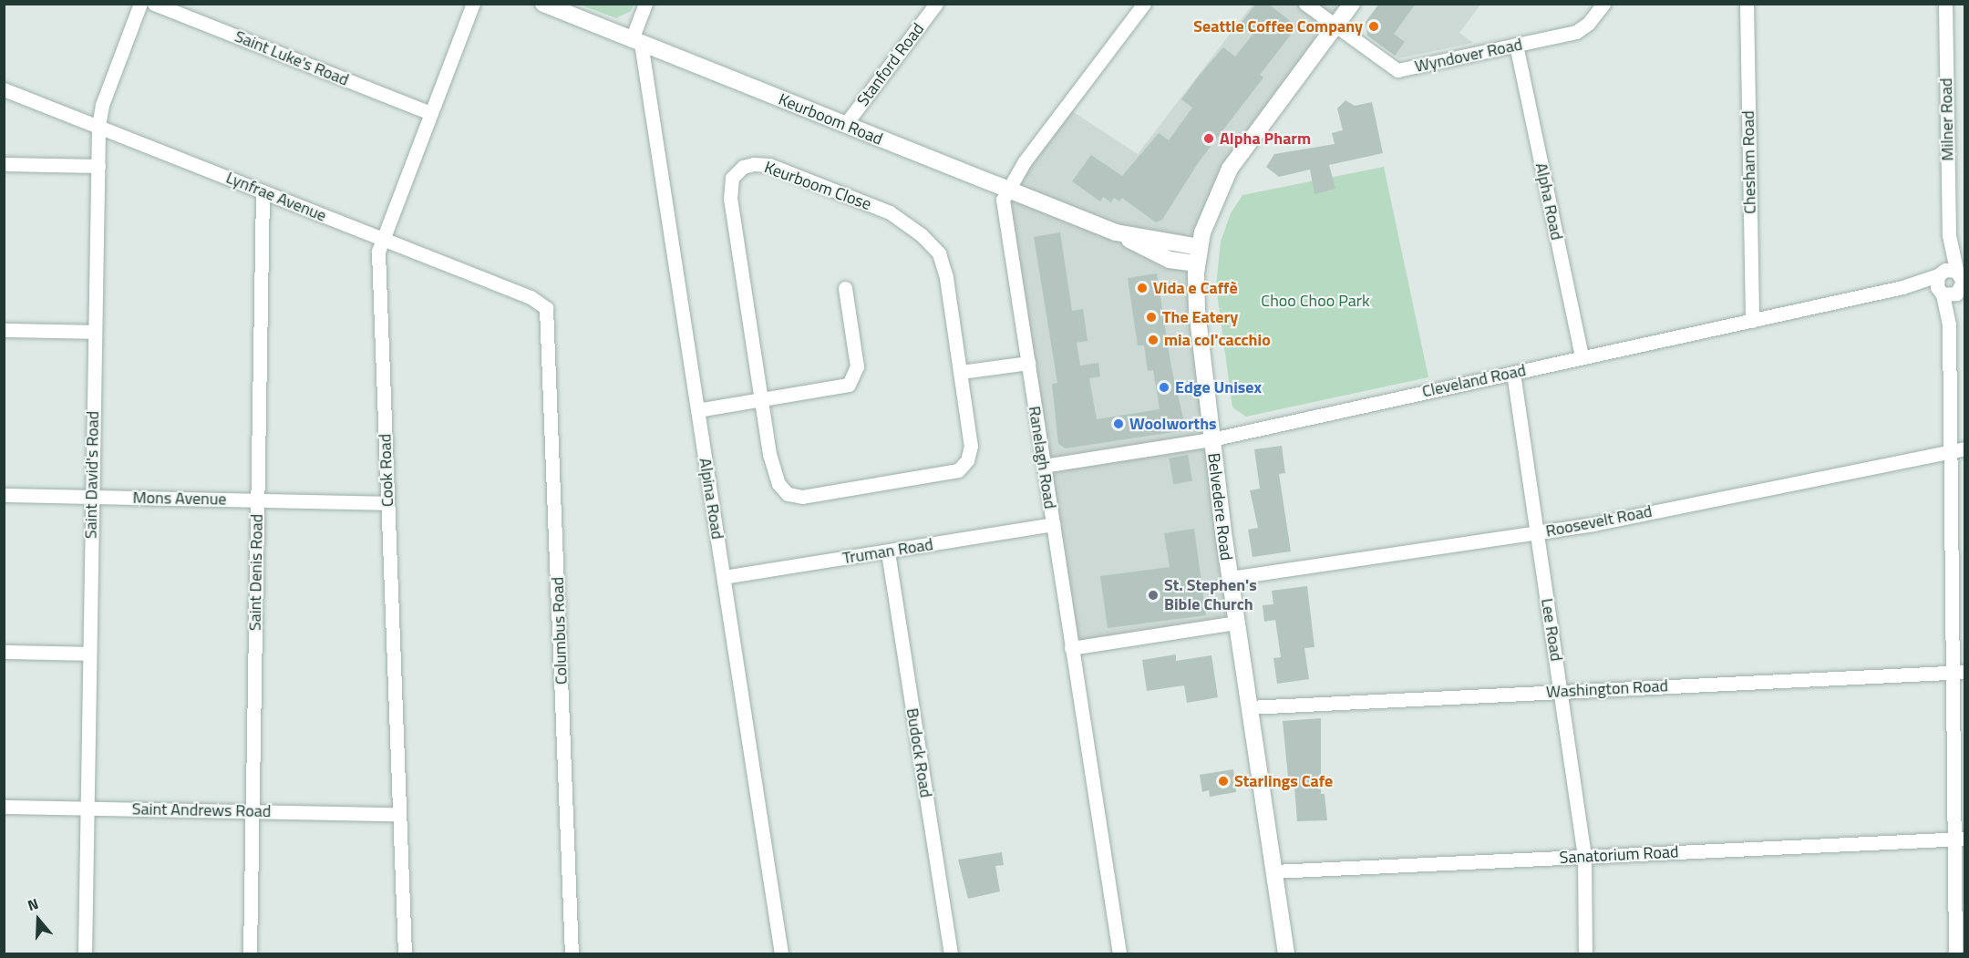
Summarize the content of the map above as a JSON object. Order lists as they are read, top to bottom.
{
  "streets": {
    "main road": ["Keurboom Road", "Belvedere Road"],
    "street": [
      "Wyndover Road",
      "Saint Luke's Road",
      "Stanford Road",
      "Milner Road",
      "Chesham Road",
      "Keurboom Close",
      "Lynfrae Avenue",
      "Alpha Road",
      "Cleveland Road",
      "Ranelagh Road",
      "Cook Road",
      "Saint David's Road",
      "Mons Avenue",
      "Alpina Road",
      "Roosevelt Road",
      "Truman Road",
      "Saint Denis Road",
      "Lee Road",
      "Columbus Road",
      "Washington Road",
      "Budock Road",
      "Saint Andrews Road",
      "Sanatorium Road"
    ]
  },
  "crossings": [
    ["Wyndover Road", "Alpha Road"],
    ["Wyndover Road", "Belvedere Road"],
    ["Saint Luke's Road", "Cook Road"],
    ["Stanford Road", "Keurboom Road"],
    ["Keurboom Road", "Ranelagh Road"],
    ["Keurboom Road", "Alpina Road"],
    ["Keurboom Road", "Belvedere Road"],
    ["Milner Road", "Cleveland Road"],
    ["Milner Road", "Roosevelt Road"],
    ["Milner Road", "Washington Road"],
    ["Milner Road", "Sanatorium Road"],
    ["Chesham Road", "Cleveland Road"],
    ["Lynfrae Avenue", "Cook Road"],
    ["Lynfrae Avenue", "Saint David's Road"],
    ["Lynfrae Avenue", "Saint Denis Road"],
    ["Lynfrae Avenue", "Columbus Road"],
    ["Alpha Road", "Cleveland Road"],
    ["Cleveland Road", "Ranelagh Road"],
    ["Cleveland Road", "Belvedere Road"],
    ["Cleveland Road", "Lee Road"],
    ["Ranelagh Road", "Truman Road"],
    ["Cook Road", "Mons Avenue"],
    ["Cook Road", "Saint Andrews Road"],
    ["Saint David's Road", "Mons Avenue"],
    ["Saint David's Road", "Saint Andrews Road"],
    ["Mons Avenue", "Saint Denis Road"],
    ["Alpina Road", "Truman Road"],
    ["Belvedere Road", "Roosevelt Road"],
    ["Belvedere Road", "Washington Road"],
    ["Belvedere Road", "Sanatorium Road"],
    ["Roosevelt Road", "Lee Road"],
    ["Truman Road", "Budock Road"],
    ["Saint Denis Road", "Saint Andrews Road"],
    ["Lee Road", "Washington Road"],
    ["Lee Road", "Sanatorium Road"]
  ],
  "parks": ["Choo Choo Park"],
  "places": [
    "Seattle Coffee Company",
    "Alpha Pharm",
    "Vida e Caffè",
    "The Eatery",
    "mia col'cacchio",
    "Edge Unisex",
    "Woolworths",
    "St. Stephen's Bible Church",
    "Starlings Cafe"
  ],
  "north": "top"
}
